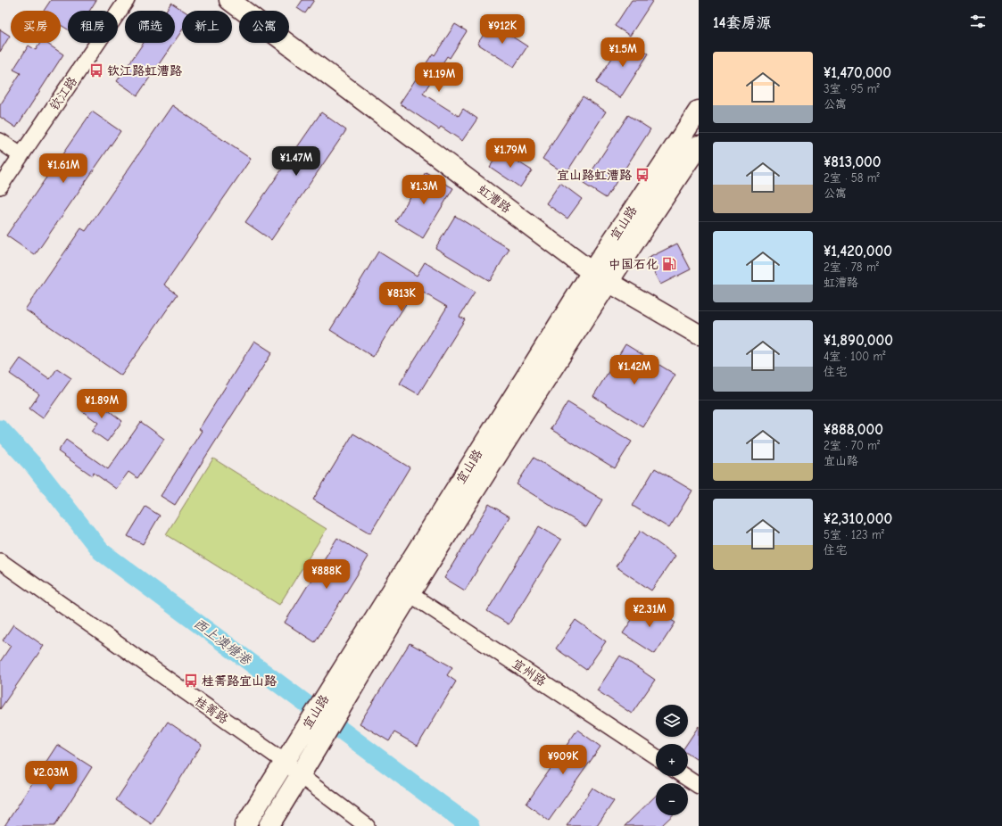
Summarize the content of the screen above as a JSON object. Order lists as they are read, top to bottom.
{
  "streets": {
    "main road": ["虹漕路", "宜山路"],
    "street": ["钦江路", "宜州路", "桂箐路"]
  },
  "crossings": [
    ["虹漕路", "宜山路"],
    ["宜山路", "宜州路"],
    ["宜山路", "桂箐路"]
  ],
  "water": ["西上澳塘港"],
  "places": {
    "bus stop": ["钦江路虹漕路", "宜山路虹漕路", "桂箐路宜山路"],
    "fuel station": ["中国石化"]
  },
  "page": {
    "heading": "14套房源",
    "chip": [
      "买房",
      "租房",
      "筛选",
      "新上",
      "公寓"
    ],
    "price": [
      "¥912K",
      "¥1.5M",
      "¥1.19M",
      "¥1.79M",
      "¥1.47M",
      "¥1.61M",
      "¥1.3M",
      "¥813K",
      "¥1.42M",
      "¥1.89M",
      "¥888K",
      "¥2.31M",
      "¥909K",
      "¥2.03M"
    ],
    "list": [
      {
        "name": "¥1,470,000",
        "note": "3室 · 95 m² · 公寓"
      },
      {
        "name": "¥813,000",
        "note": "2室 · 58 m² · 公寓"
      },
      {
        "name": "¥1,420,000",
        "note": "2室 · 78 m² · 虹漕路"
      },
      {
        "name": "¥1,890,000",
        "note": "4室 · 100 m² · 住宅"
      },
      {
        "name": "¥888,000",
        "note": "2室 · 70 m² · 宜山路"
      },
      {
        "name": "¥2,310,000",
        "note": "5室 · 123 m² · 住宅"
      }
    ],
    "map_buttons": ["+", "−"]
  }
}
